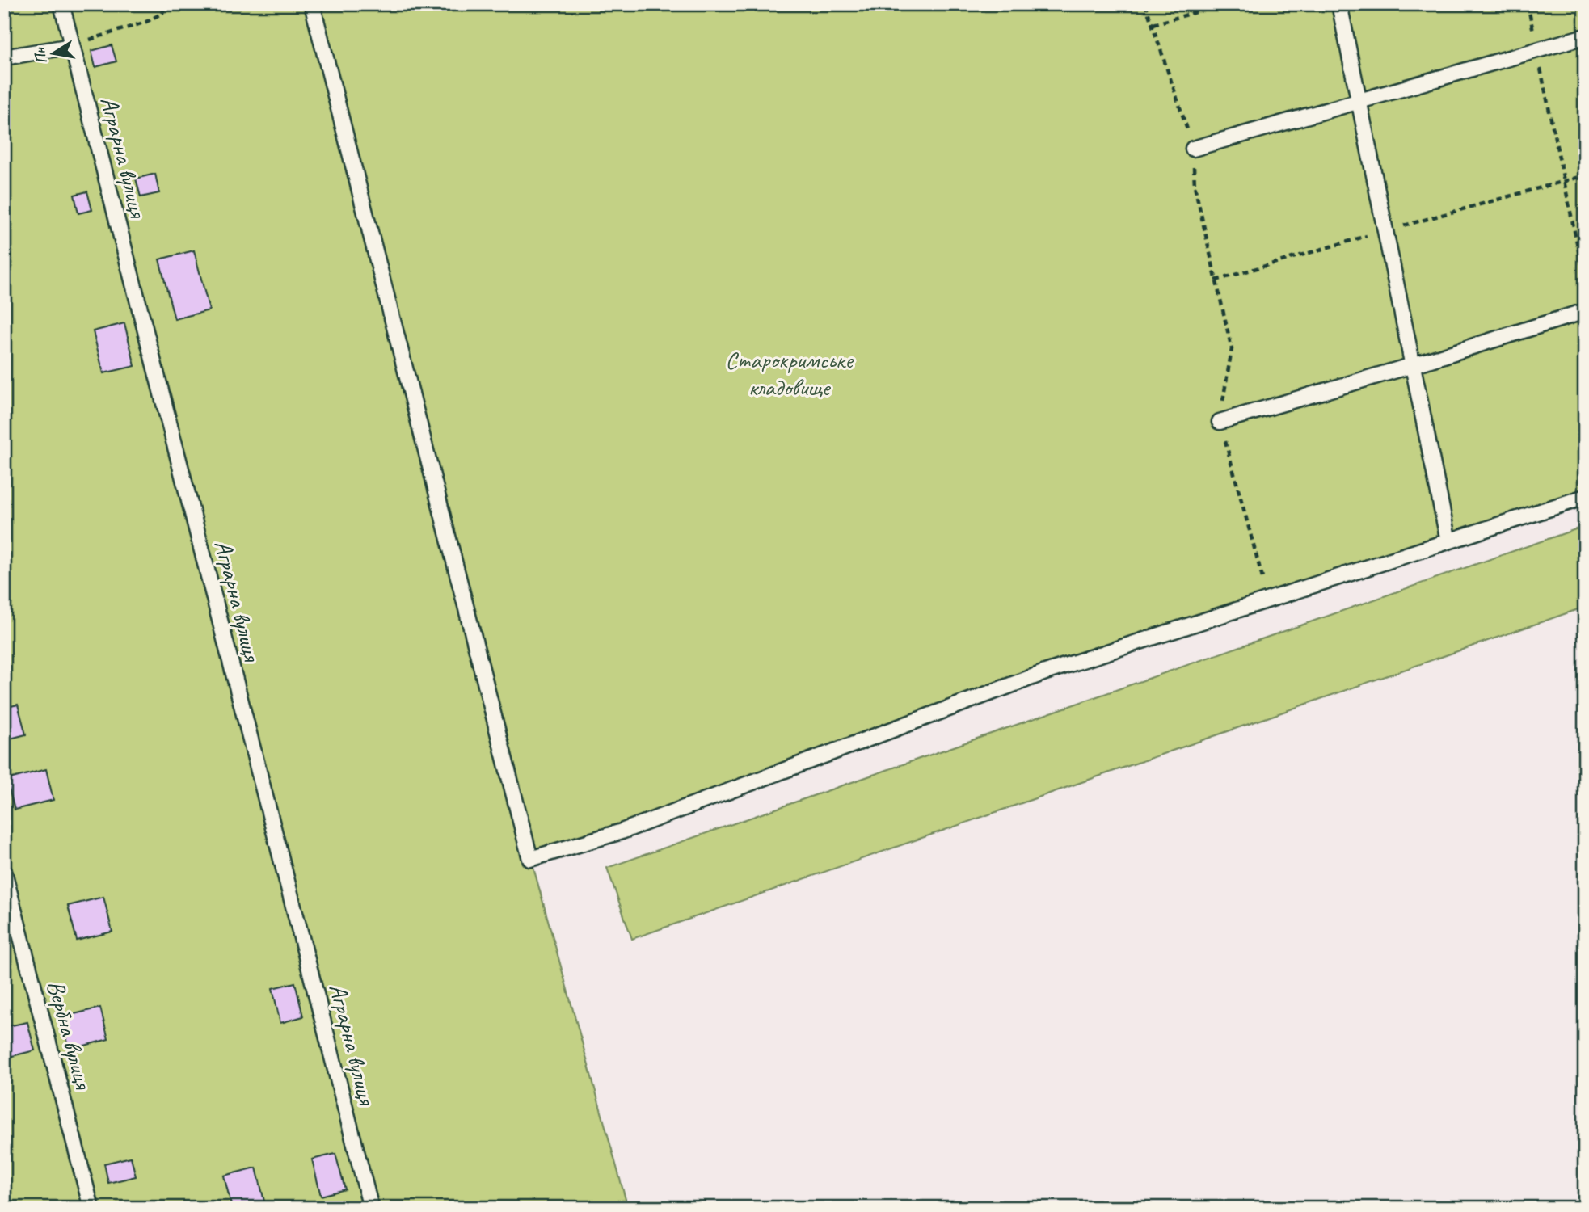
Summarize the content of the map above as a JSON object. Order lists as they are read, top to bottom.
{
  "streets": {
    "lane": ["Аграрна вулиця", "Вербна вулиця"]
  },
  "parks": ["Старокримське кладовище"],
  "north": "left"
}
